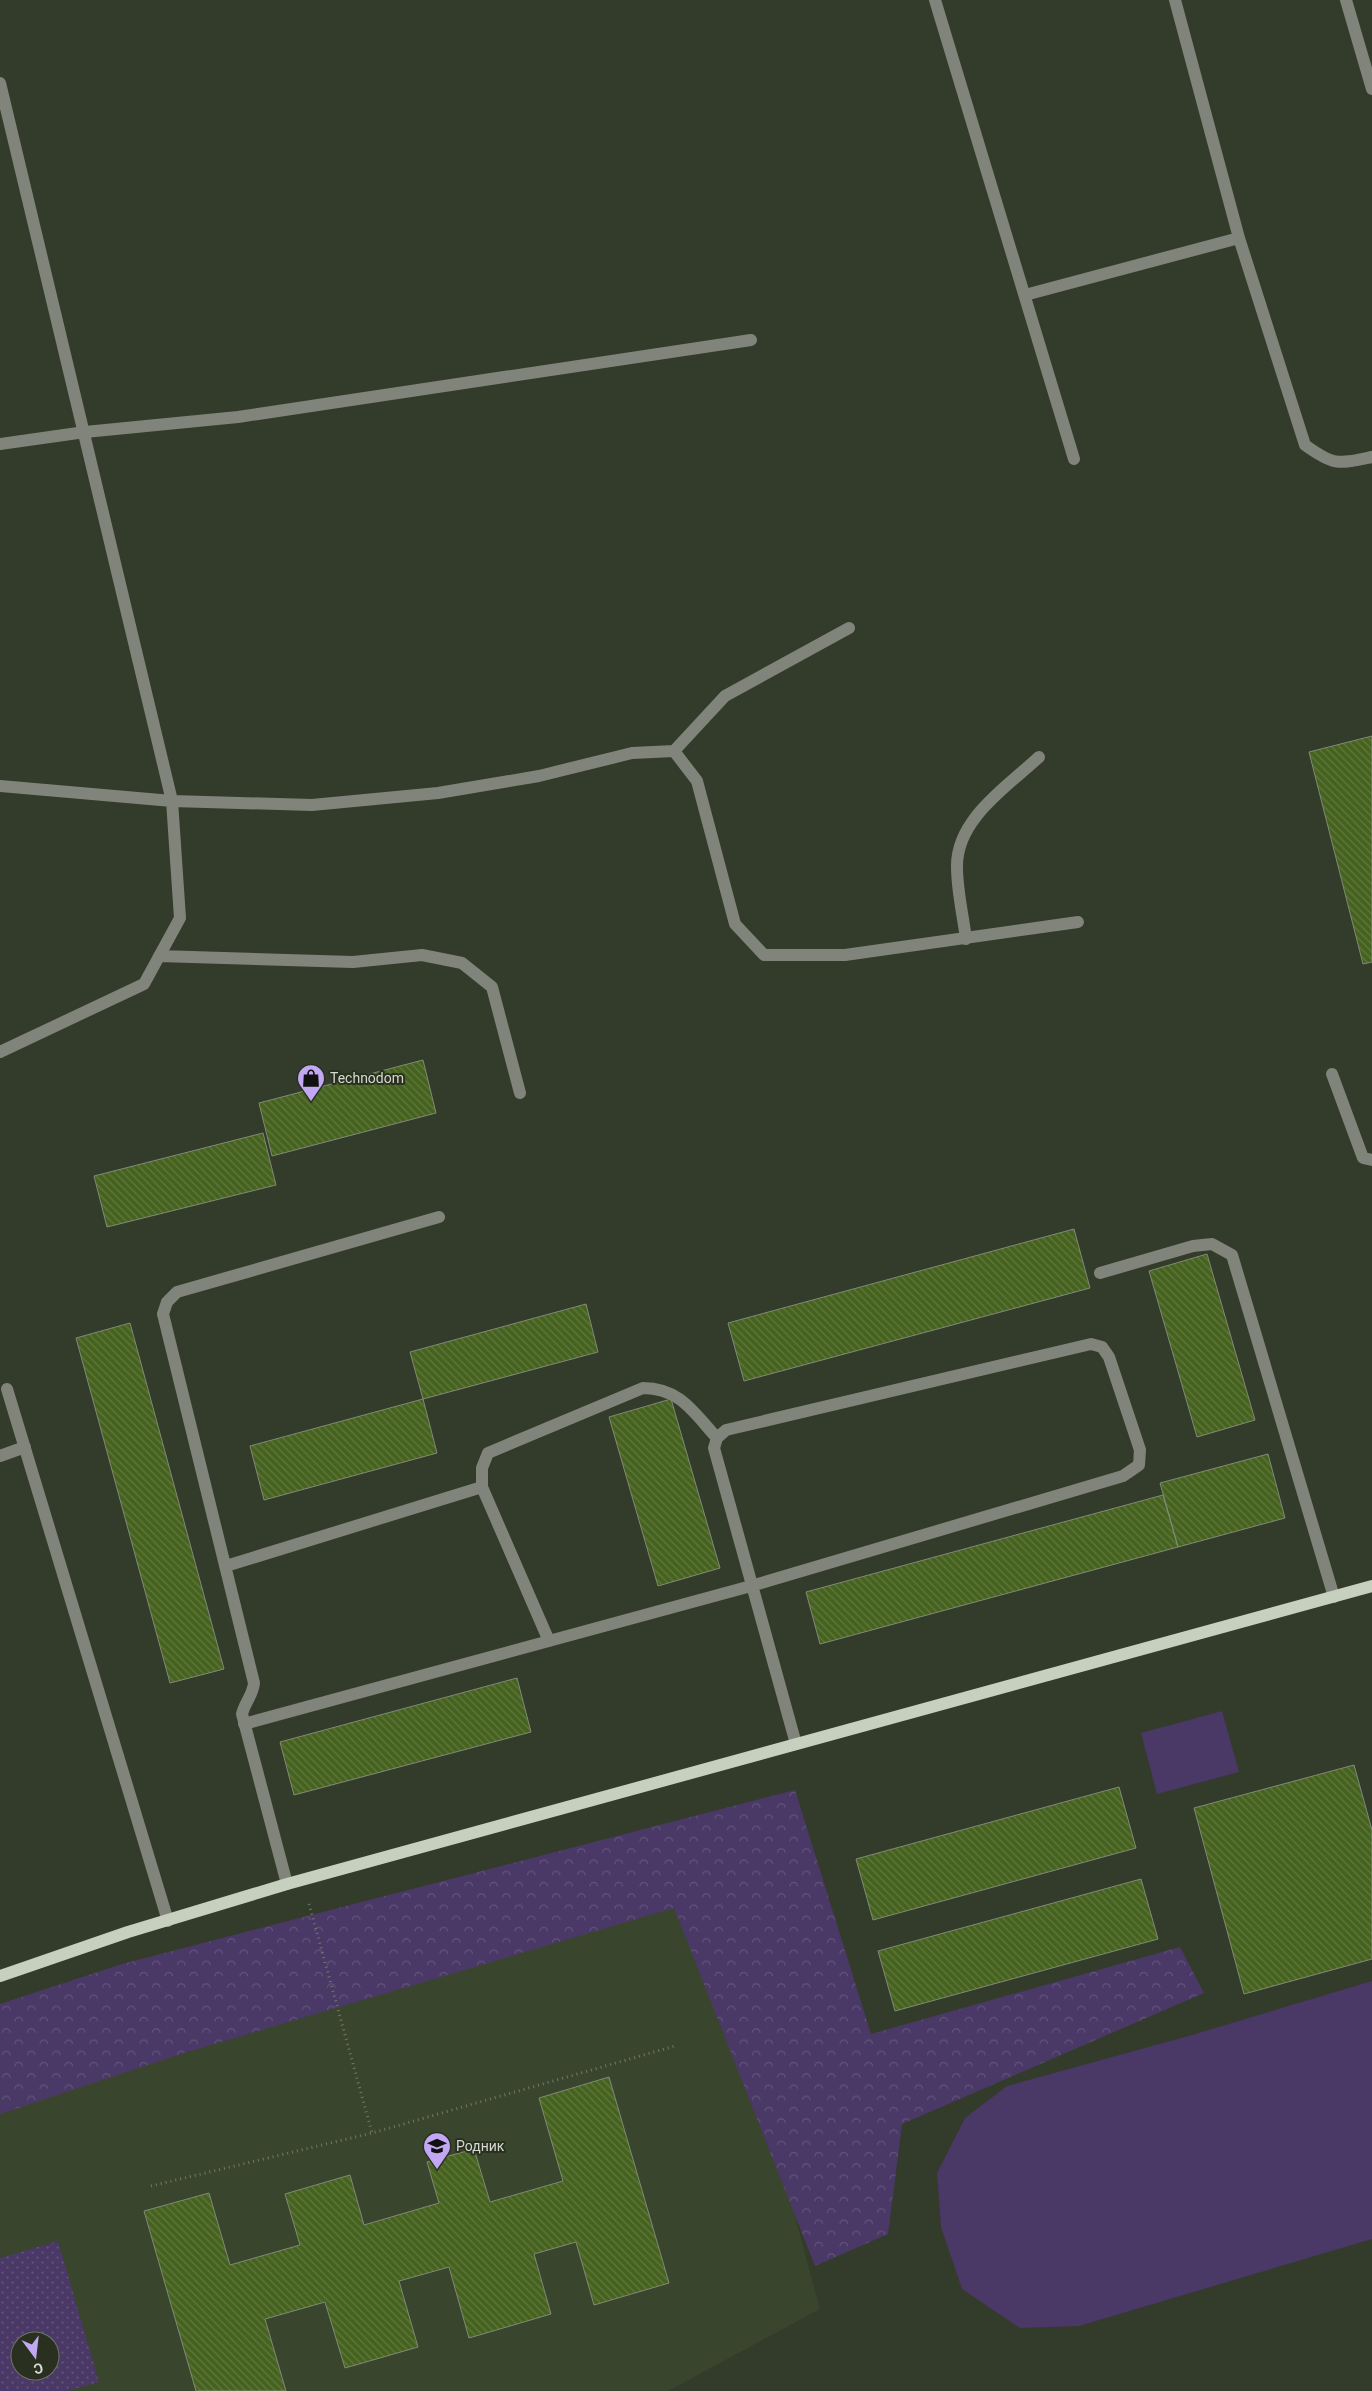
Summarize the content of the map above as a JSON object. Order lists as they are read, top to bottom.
{
  "places": {
    "shop": ["Technodom"],
    "school or university": ["Родник"]
  },
  "north": "bottom"
}
